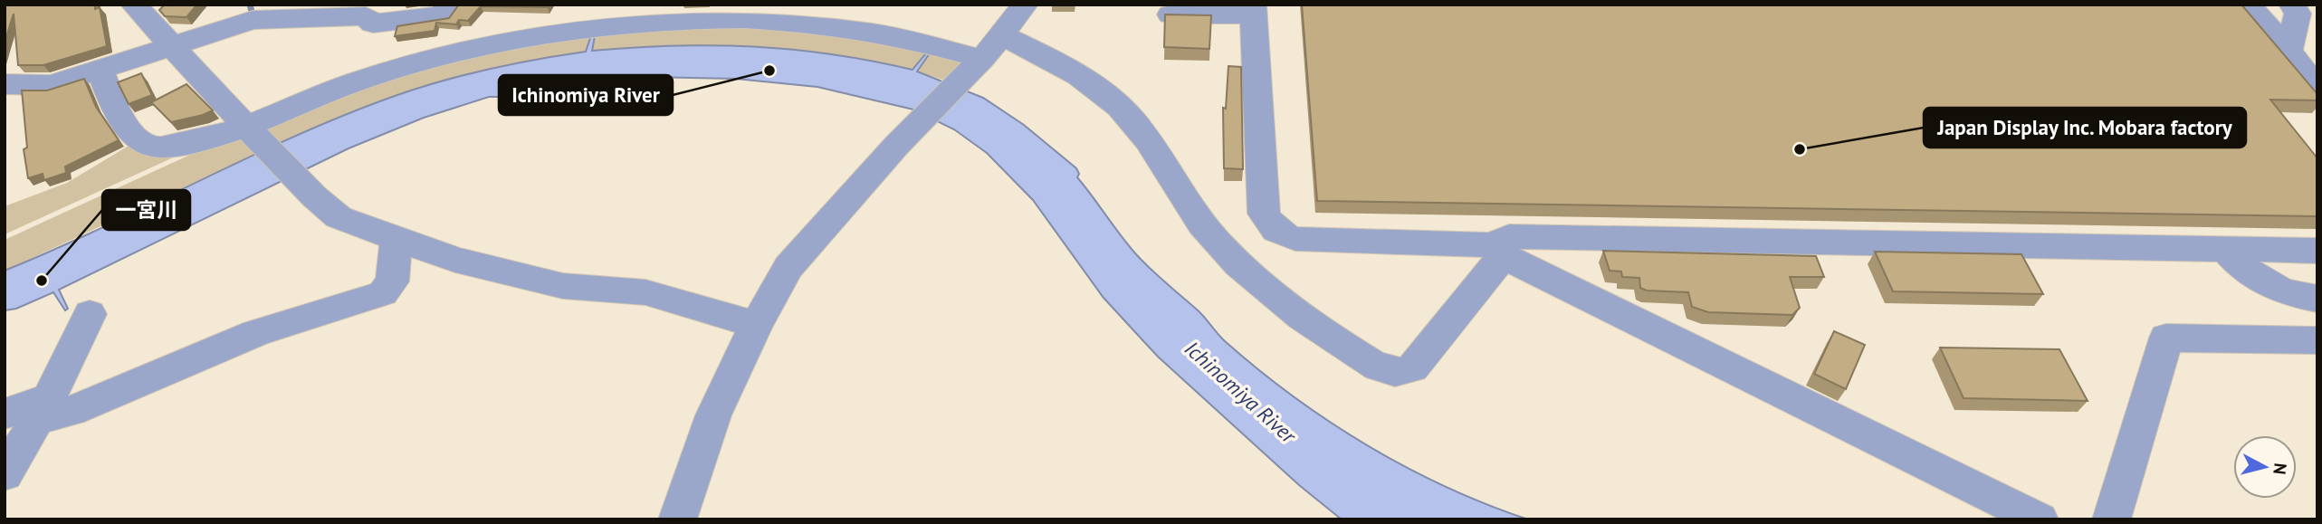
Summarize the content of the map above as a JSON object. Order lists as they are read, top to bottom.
{
  "water": ["Ichinomiya River"],
  "places": ["Ichinomiya River", "Japan Display Inc. Mobara factory", "一宮川"],
  "north": "right"
}
